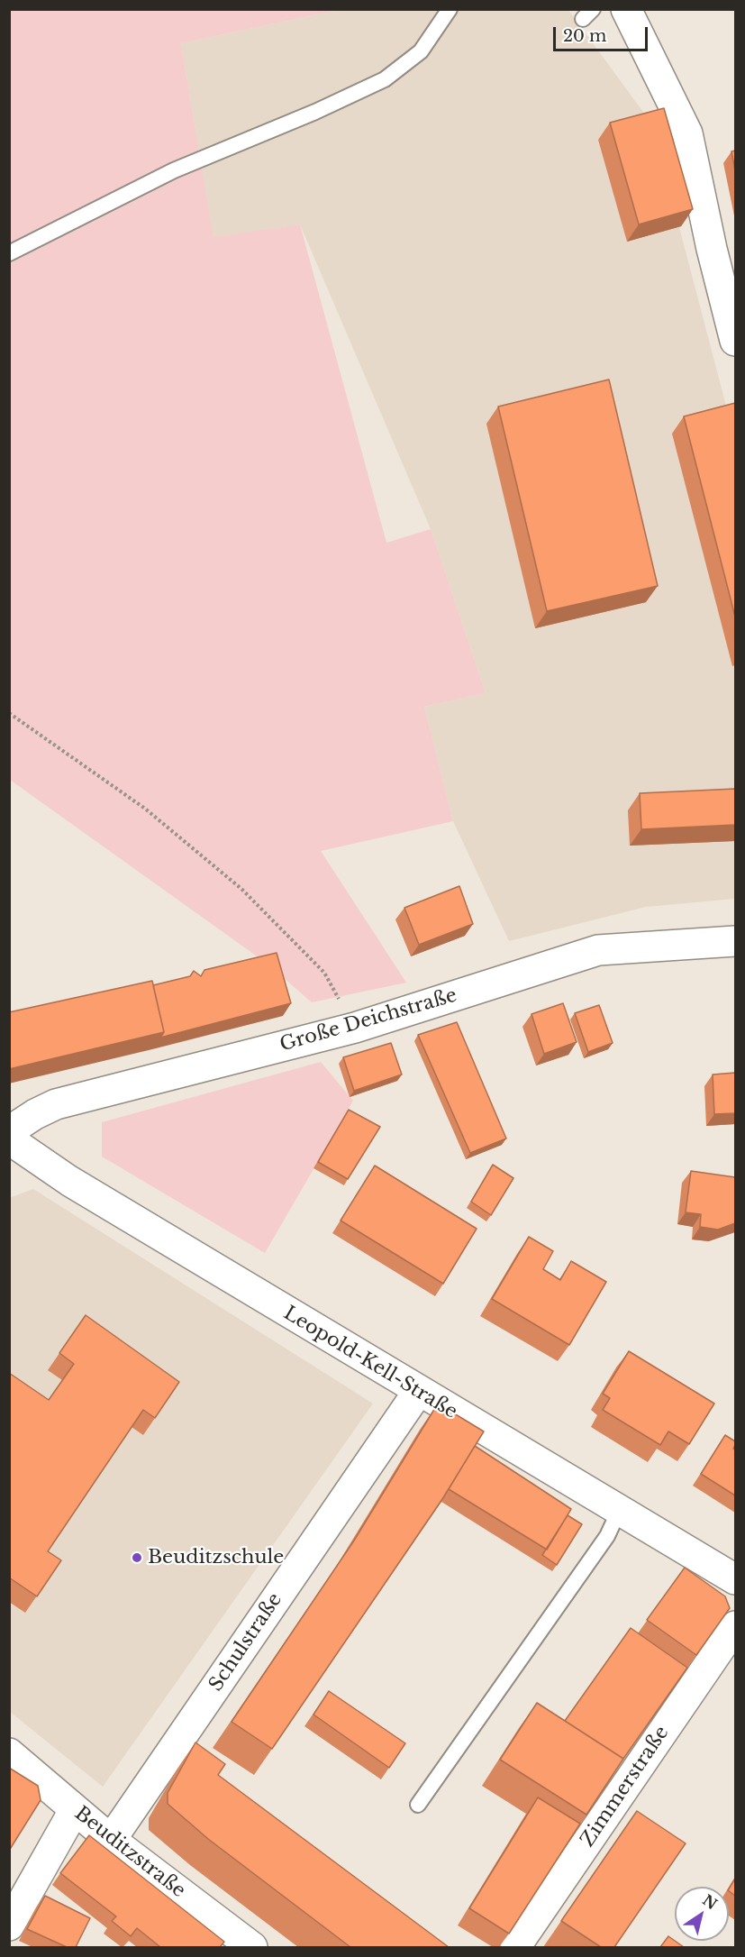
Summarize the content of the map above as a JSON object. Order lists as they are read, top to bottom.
{
  "streets": {
    "street": [
      "Große Deichstraße",
      "Leopold-Kell-Straße",
      "Schulstraße",
      "Zimmerstraße",
      "Beuditzstraße"
    ]
  },
  "crossings": [
    ["Leopold-Kell-Straße", "Schulstraße"],
    ["Schulstraße", "Beuditzstraße"]
  ],
  "places": ["Beuditzschule"],
  "scale_bar": "20 m",
  "north": "top right"
}
